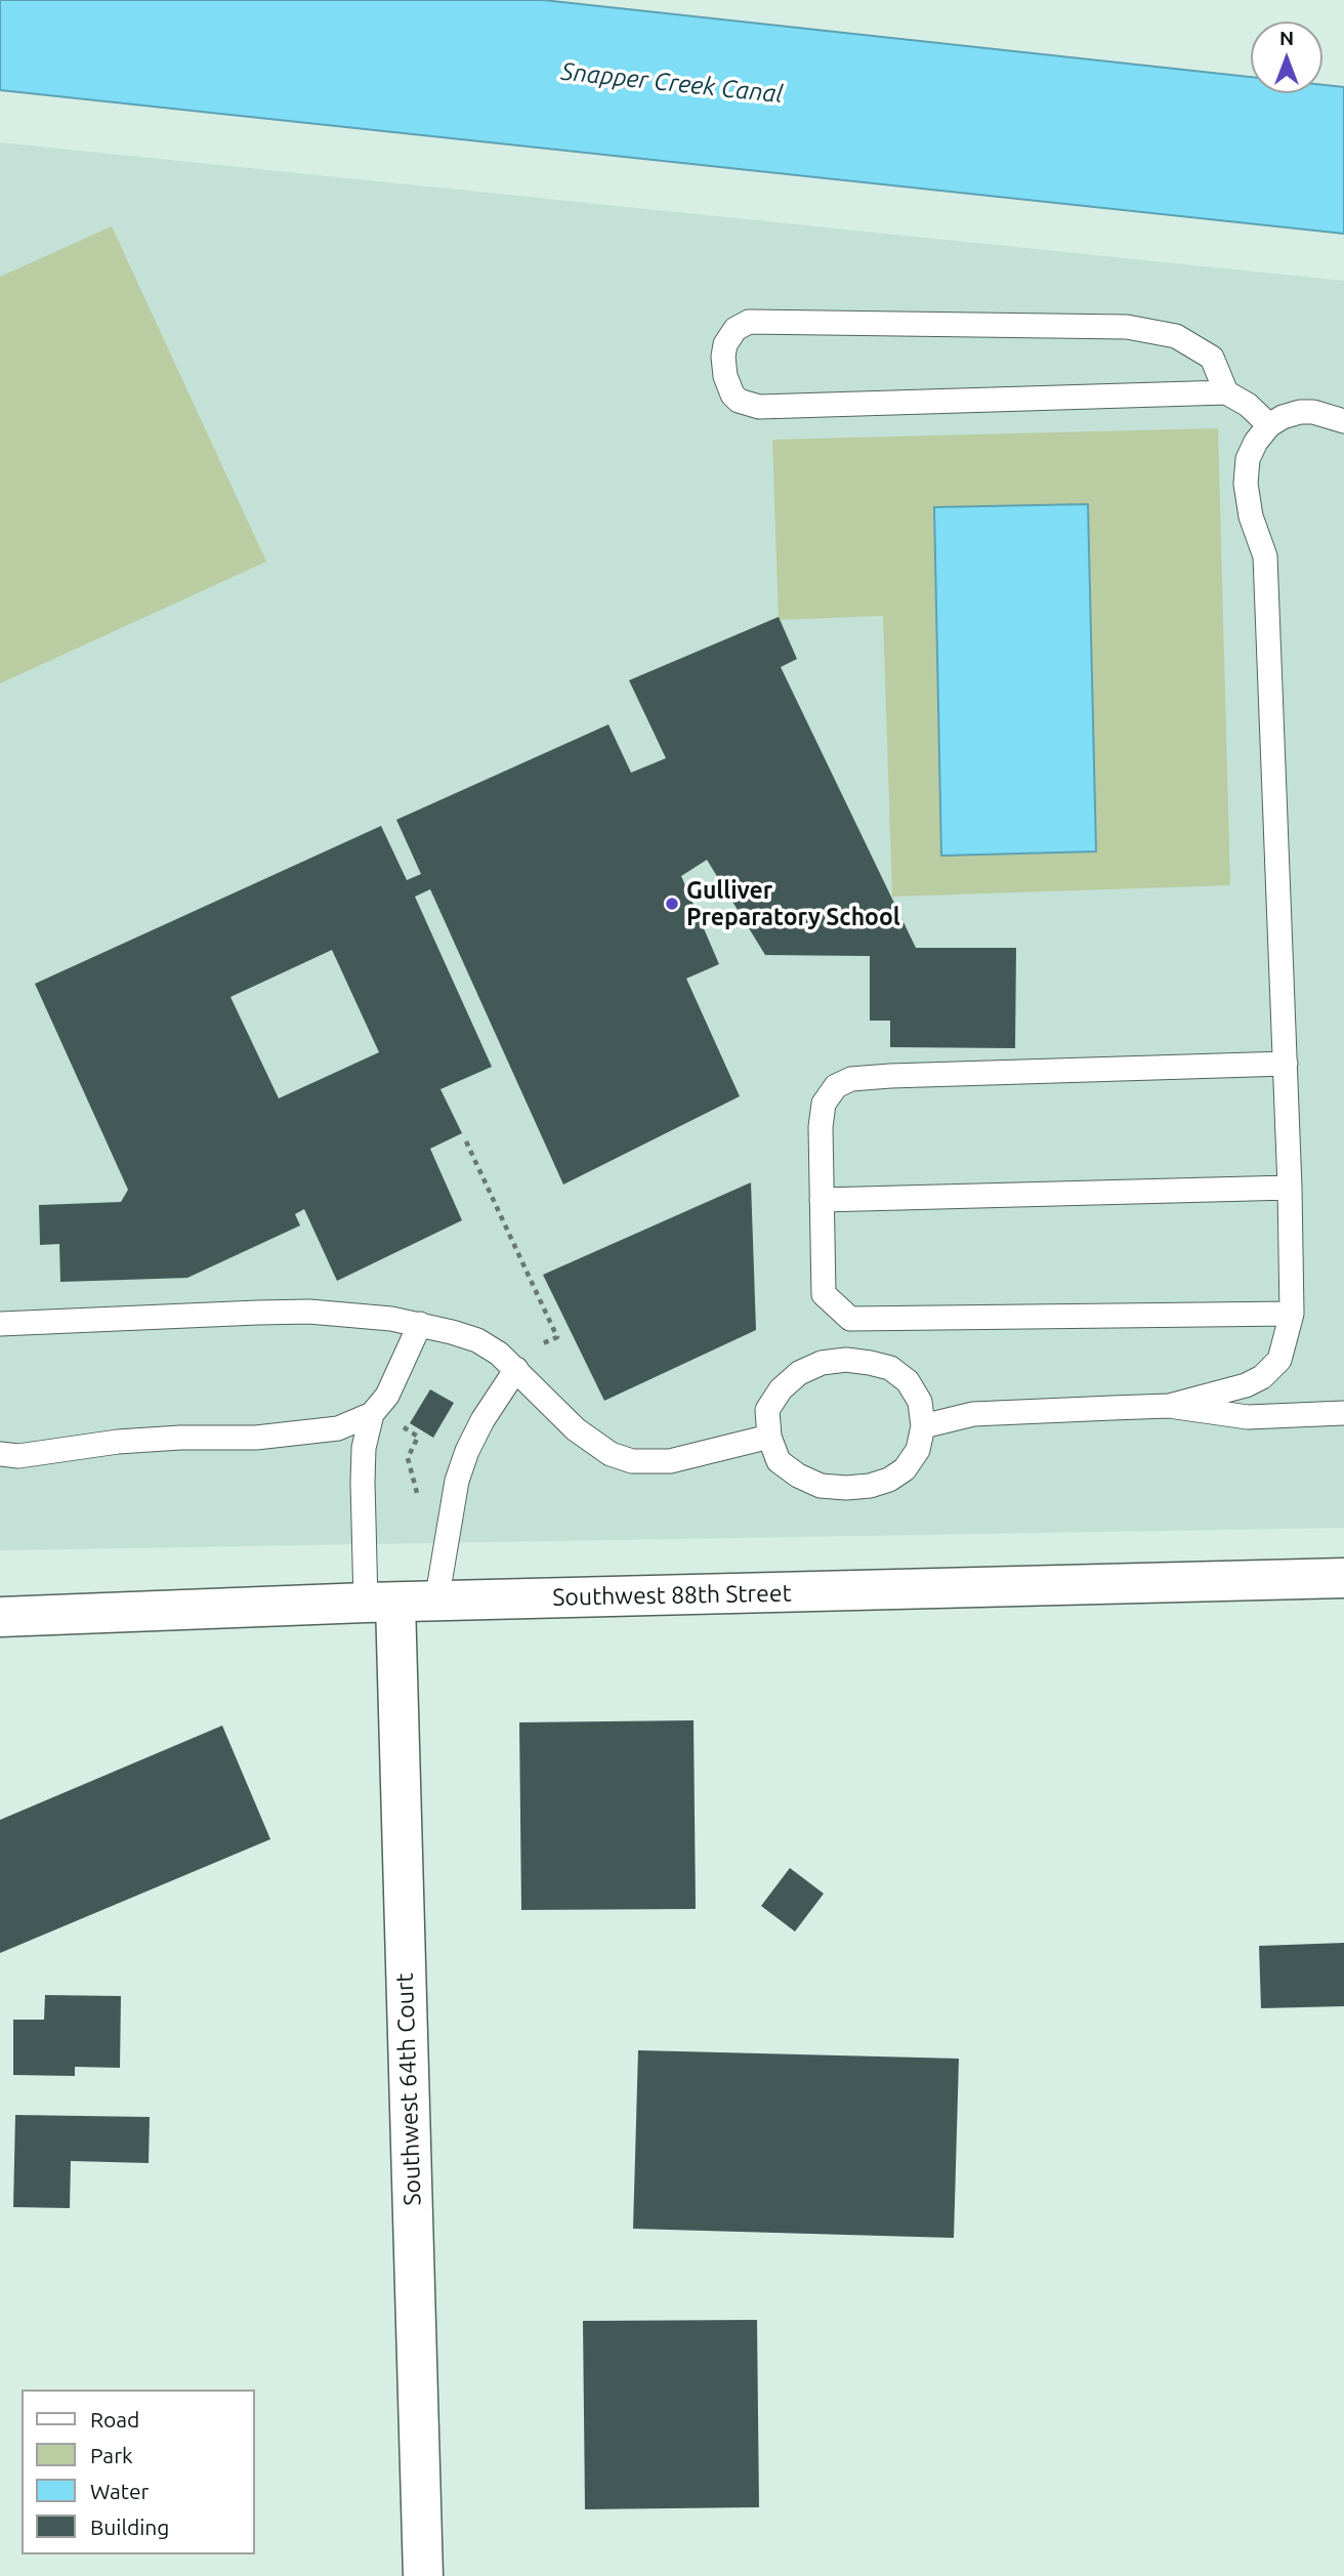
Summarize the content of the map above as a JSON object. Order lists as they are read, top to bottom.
{
  "streets": {
    "street": ["Southwest 88th Street", "Southwest 64th Court"]
  },
  "crossings": [
    ["Southwest 88th Street", "Southwest 64th Court"]
  ],
  "water": ["Snapper Creek Canal"],
  "places": ["Gulliver Preparatory School"],
  "legend": [
    "Road",
    "Park",
    "Water",
    "Building"
  ],
  "north": "top"
}
